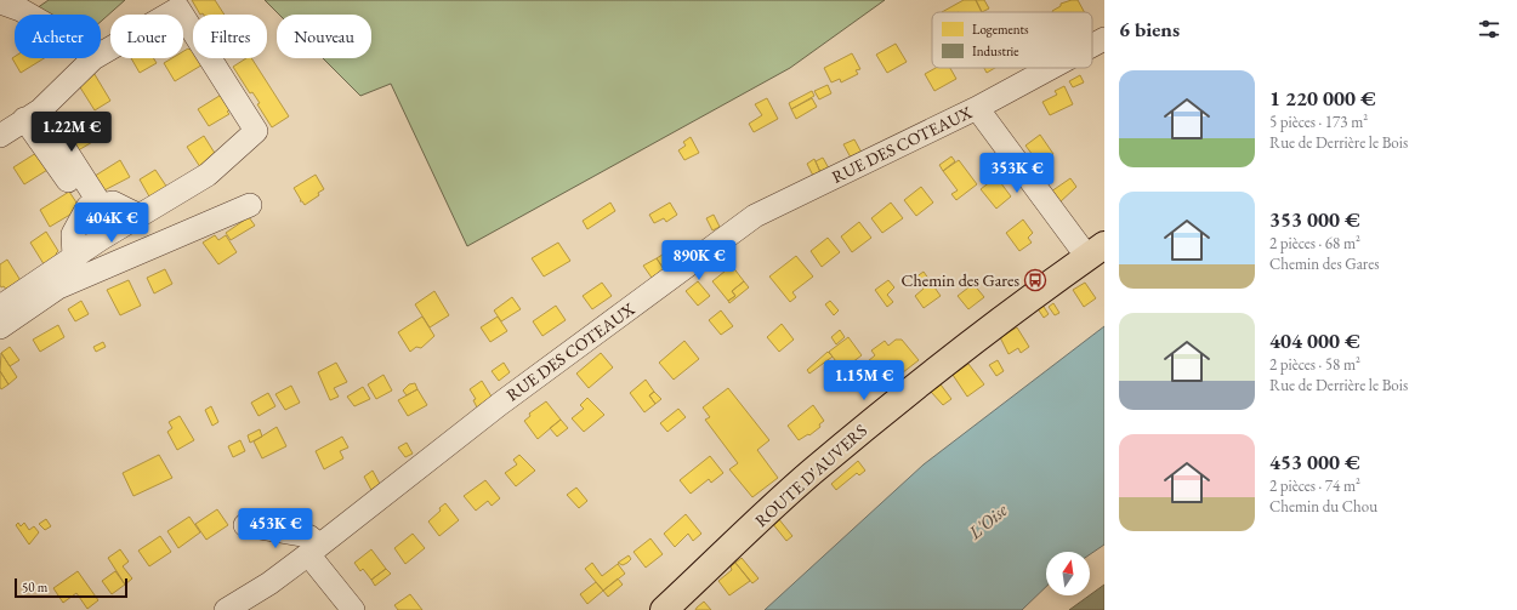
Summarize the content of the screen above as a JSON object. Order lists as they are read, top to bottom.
{
  "streets": {
    "main road": ["ROUTE D'AUVERS"],
    "street": ["RUE DES COTEAUX"]
  },
  "water": ["L'Oise"],
  "places": {
    "bus stop": ["Chemin des Gares"]
  },
  "legend": ["Logements", "Industrie"],
  "scale_bar": "50 m",
  "north": "top",
  "page": {
    "heading": "6 biens",
    "chip": [
      "Acheter",
      "Louer",
      "Filtres",
      "Nouveau"
    ],
    "list": [
      {
        "name": "1 220 000 €",
        "note": "5 pièces · 173 m² · Rue de Derrière le Bois"
      },
      {
        "name": "353 000 €",
        "note": "2 pièces · 68 m² · Chemin des Gares"
      },
      {
        "name": "404 000 €",
        "note": "2 pièces · 58 m² · Rue de Derrière le Bois"
      },
      {
        "name": "453 000 €",
        "note": "2 pièces · 74 m² · Chemin du Chou"
      }
    ],
    "price": [
      "1.22M €",
      "353K €",
      "404K €",
      "890K €",
      "1.15M €",
      "453K €"
    ],
    "scale": "50 m"
  }
}
